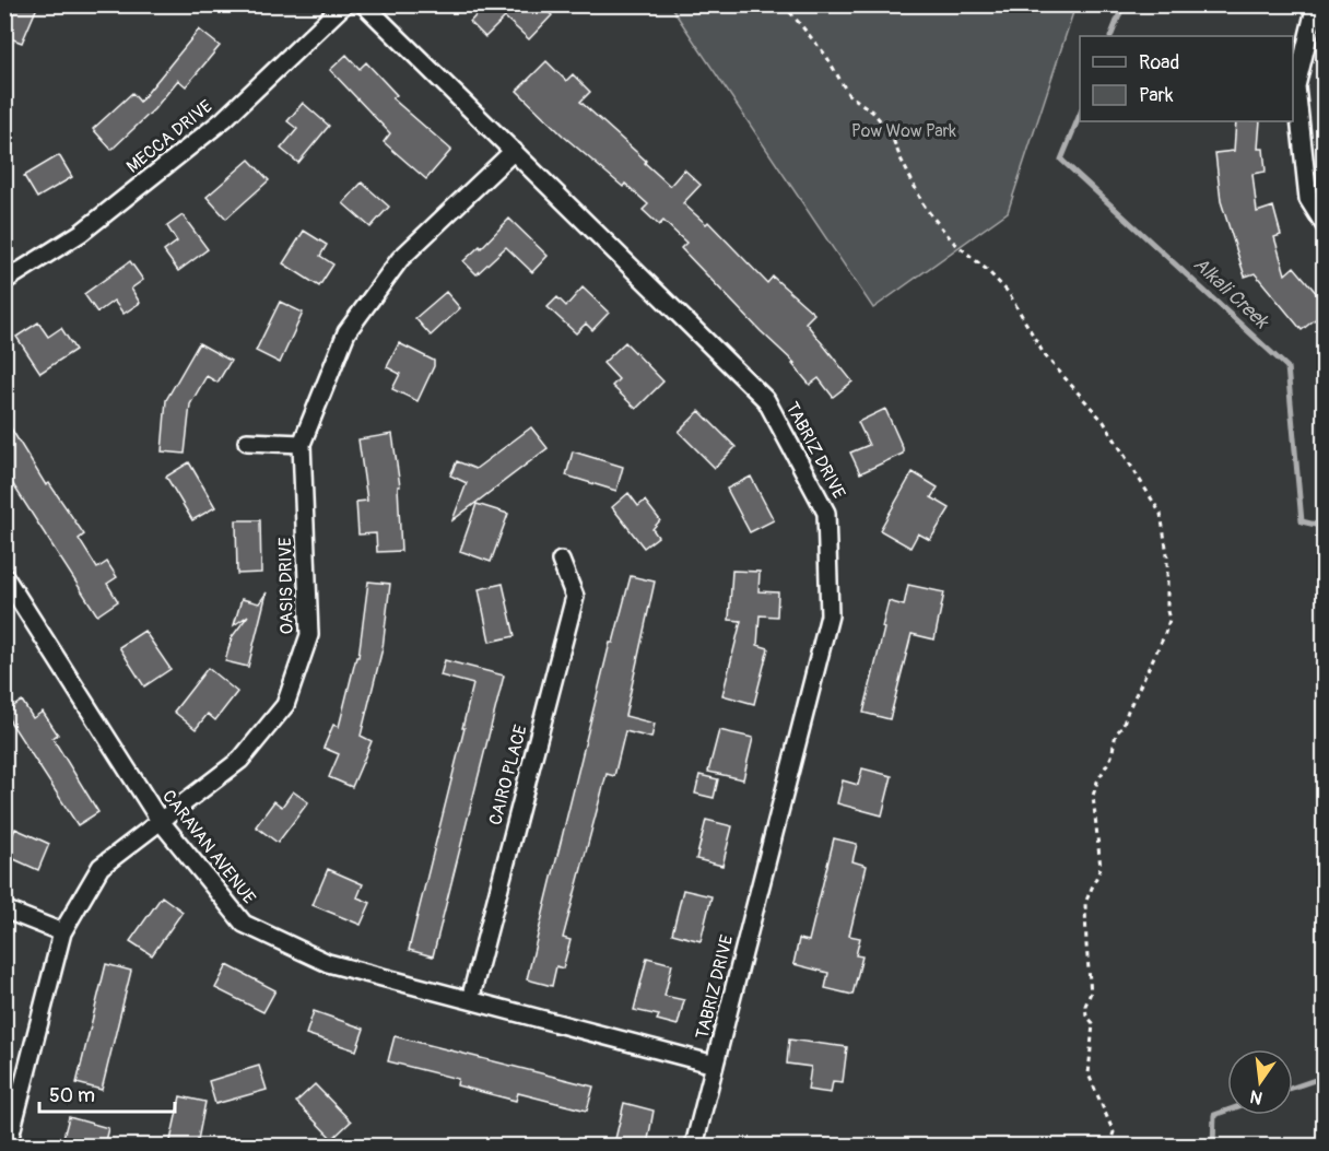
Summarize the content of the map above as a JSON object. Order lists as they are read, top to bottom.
{
  "streets": {
    "street": [
      "MECCA DRIVE",
      "TABRIZ DRIVE",
      "OASIS DRIVE",
      "CAIRO PLACE",
      "CARAVAN AVENUE"
    ]
  },
  "crossings": [
    ["TABRIZ DRIVE", "OASIS DRIVE"],
    ["TABRIZ DRIVE", "CARAVAN AVENUE"],
    ["OASIS DRIVE", "CARAVAN AVENUE"],
    ["CAIRO PLACE", "CARAVAN AVENUE"]
  ],
  "water": ["Alkali Creek"],
  "parks": ["Pow Wow Park"],
  "legend": ["Road", "Park"],
  "scale_bar": "50 m",
  "north": "bottom"
}
